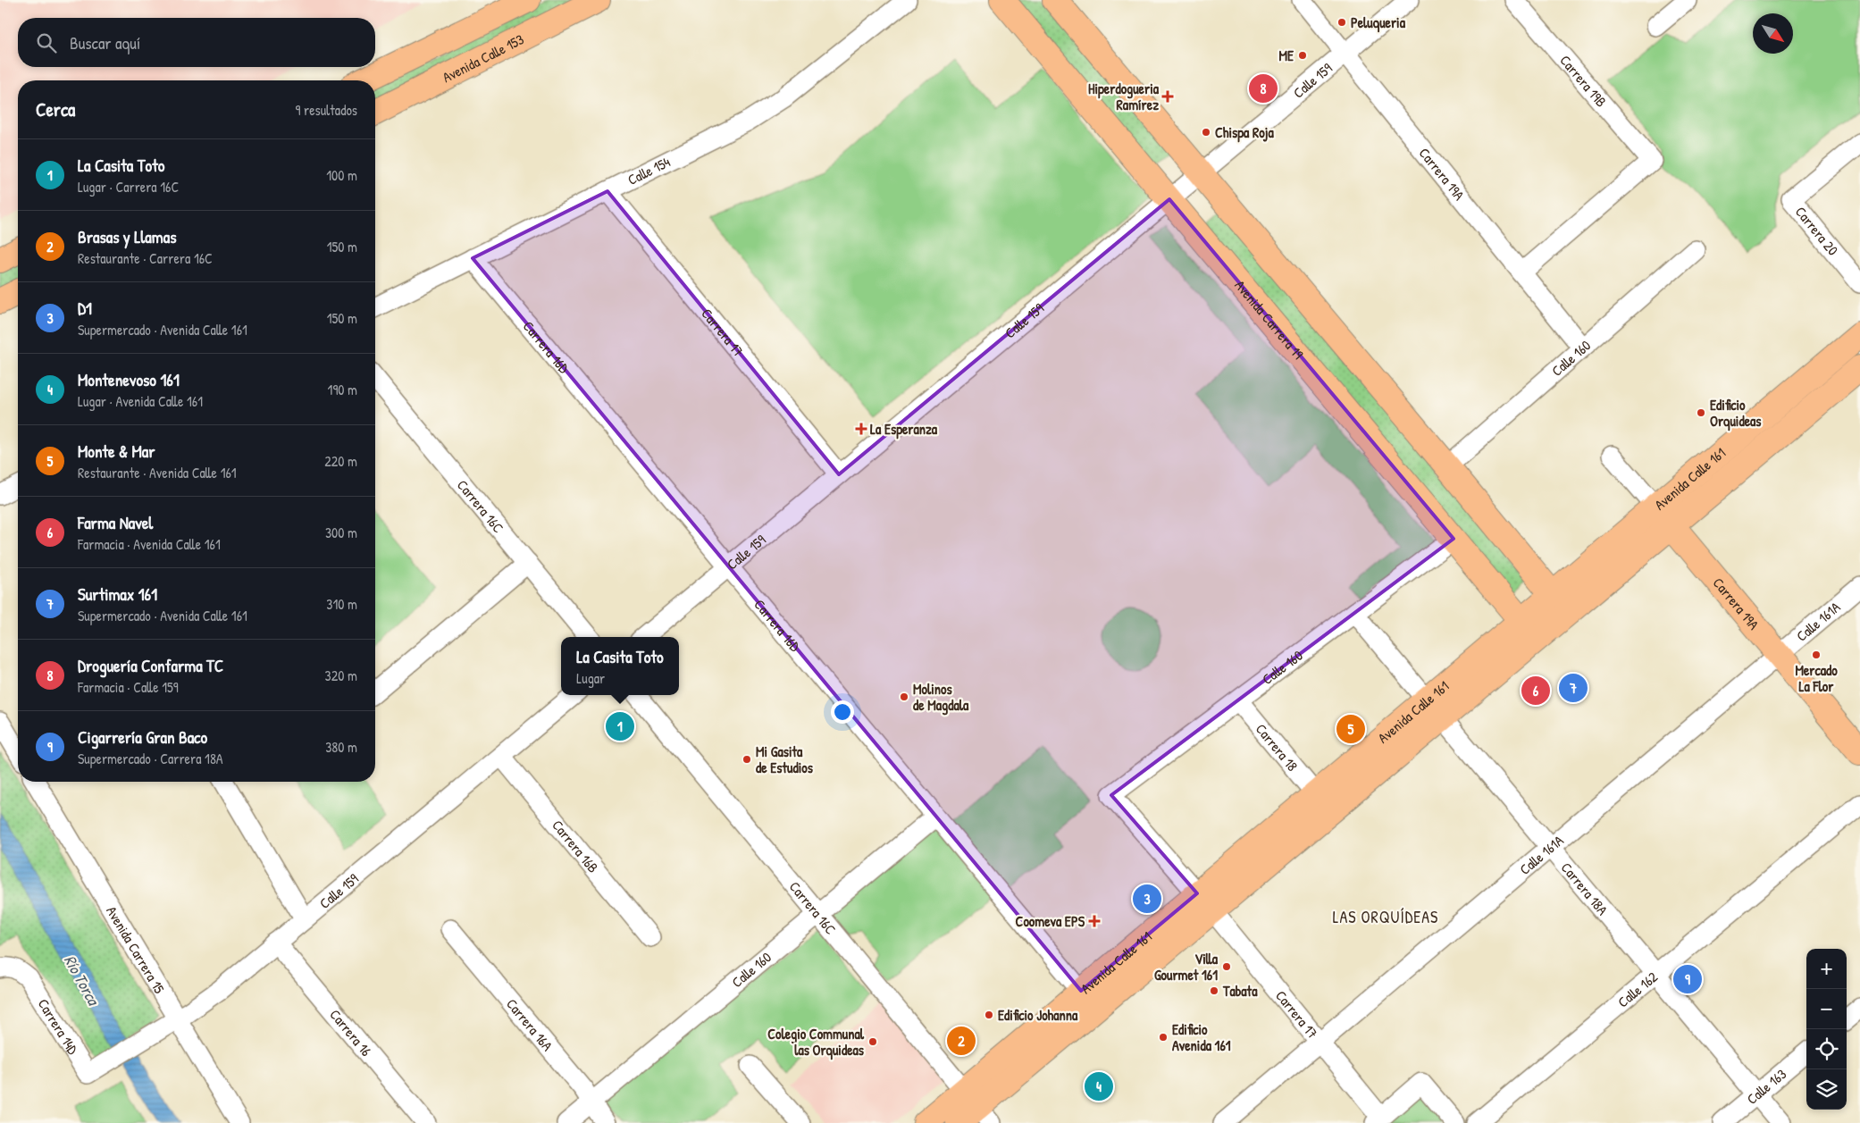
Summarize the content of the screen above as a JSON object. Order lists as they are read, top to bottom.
{
  "streets": {
    "main road": [
      "Avenida Calle 153",
      "Carrera 19A",
      "Avenida Carrera 19",
      "Avenida Calle 161"
    ],
    "street": [
      "Calle 159",
      "Carrera 19B",
      "Calle 154",
      "Carrera 20",
      "Carrera 17",
      "Carrera 16D",
      "Calle 160",
      "Carrera 16C",
      "Calle 161A",
      "Carrera 18",
      "Carrera 16B",
      "Carrera 18A",
      "Avenida Carrera 15",
      "Calle 162",
      "Carrera 16A",
      "Carrera 14D",
      "Carrera 16",
      "Calle 163"
    ]
  },
  "crossings": [
    ["Calle 159", "Carrera 19A"],
    ["Calle 159", "Avenida Carrera 19"],
    ["Calle 159", "Carrera 17"],
    ["Calle 159", "Carrera 16D"],
    ["Calle 159", "Carrera 16B"],
    ["Calle 159", "Avenida Carrera 15"],
    ["Calle 159", "Carrera 14D"],
    ["Calle 159", "Carrera 16"],
    ["Carrera 19B", "Carrera 19A"],
    ["Calle 154", "Carrera 17"],
    ["Calle 154", "Carrera 16D"],
    ["Carrera 19A", "Calle 160"],
    ["Carrera 19A", "Avenida Calle 161"],
    ["Carrera 19A", "Calle 161A"],
    ["Avenida Carrera 19", "Calle 160"],
    ["Avenida Carrera 19", "Avenida Calle 161"],
    ["Carrera 17", "Calle 160"],
    ["Carrera 17", "Avenida Calle 161"],
    ["Carrera 17", "Calle 161A"],
    ["Carrera 16D", "Calle 160"],
    ["Carrera 16D", "Avenida Calle 161"],
    ["Calle 160", "Carrera 16C"],
    ["Calle 160", "Carrera 18"],
    ["Calle 160", "Carrera 18A"],
    ["Calle 160", "Carrera 16A"],
    ["Avenida Calle 161", "Carrera 16C"],
    ["Avenida Calle 161", "Carrera 18"],
    ["Avenida Calle 161", "Carrera 18A"],
    ["Calle 161A", "Carrera 18A"],
    ["Carrera 18A", "Calle 162"],
    ["Carrera 18A", "Calle 163"]
  ],
  "districts": ["LAS ORQUÍDEAS"],
  "water": ["Río Torca"],
  "places": {
    "other": [
      "Peluqueria",
      "ME",
      "Chispa Roja",
      "Edificio Orquideas",
      "Mercado La Flor",
      "Molinos de Magdala",
      "Mi Gasita de Estudios",
      "Villa Gourmet 161",
      "Tabata",
      "Edificio Johanna",
      "Edificio Avenida 161",
      "Colegio Communal las Orquideas"
    ],
    "health": ["Hiperdogueria Ramírez", "La Esperanza", "Coomeva EPS"]
  },
  "north": "bottom right",
  "page": {
    "search": "Buscar aquí",
    "pins": [
      "8",
      "7",
      "6",
      "1",
      "5",
      "3",
      "9",
      "2",
      "4"
    ],
    "heading": ["Cerca", "9 resultados"],
    "list": [
      {
        "mark": "1",
        "name": "La Casita Toto",
        "note": "Lugar · Carrera 16C",
        "value": "100 m"
      },
      {
        "mark": "2",
        "name": "Brasas y Llamas",
        "note": "Restaurante · Carrera 16C",
        "value": "150 m"
      },
      {
        "mark": "3",
        "name": "D1",
        "note": "Supermercado · Avenida Calle 161",
        "value": "150 m"
      },
      {
        "mark": "4",
        "name": "Montenevoso 161",
        "note": "Lugar · Avenida Calle 161",
        "value": "190 m"
      },
      {
        "mark": "5",
        "name": "Monte & Mar",
        "note": "Restaurante · Avenida Calle 161",
        "value": "220 m"
      },
      {
        "mark": "6",
        "name": "Farma Navel",
        "note": "Farmacia · Avenida Calle 161",
        "value": "300 m"
      },
      {
        "mark": "7",
        "name": "Surtimax 161",
        "note": "Supermercado · Avenida Calle 161",
        "value": "310 m"
      },
      {
        "mark": "8",
        "name": "Droguería Confarma TC",
        "note": "Farmacia · Calle 159",
        "value": "320 m"
      },
      {
        "mark": "9",
        "name": "Cigarrería Gran Baco",
        "note": "Supermercado · Carrera 18A",
        "value": "380 m"
      }
    ],
    "popup": ["La Casita Toto", "Lugar"],
    "map_buttons": ["+", "−"]
  }
}
